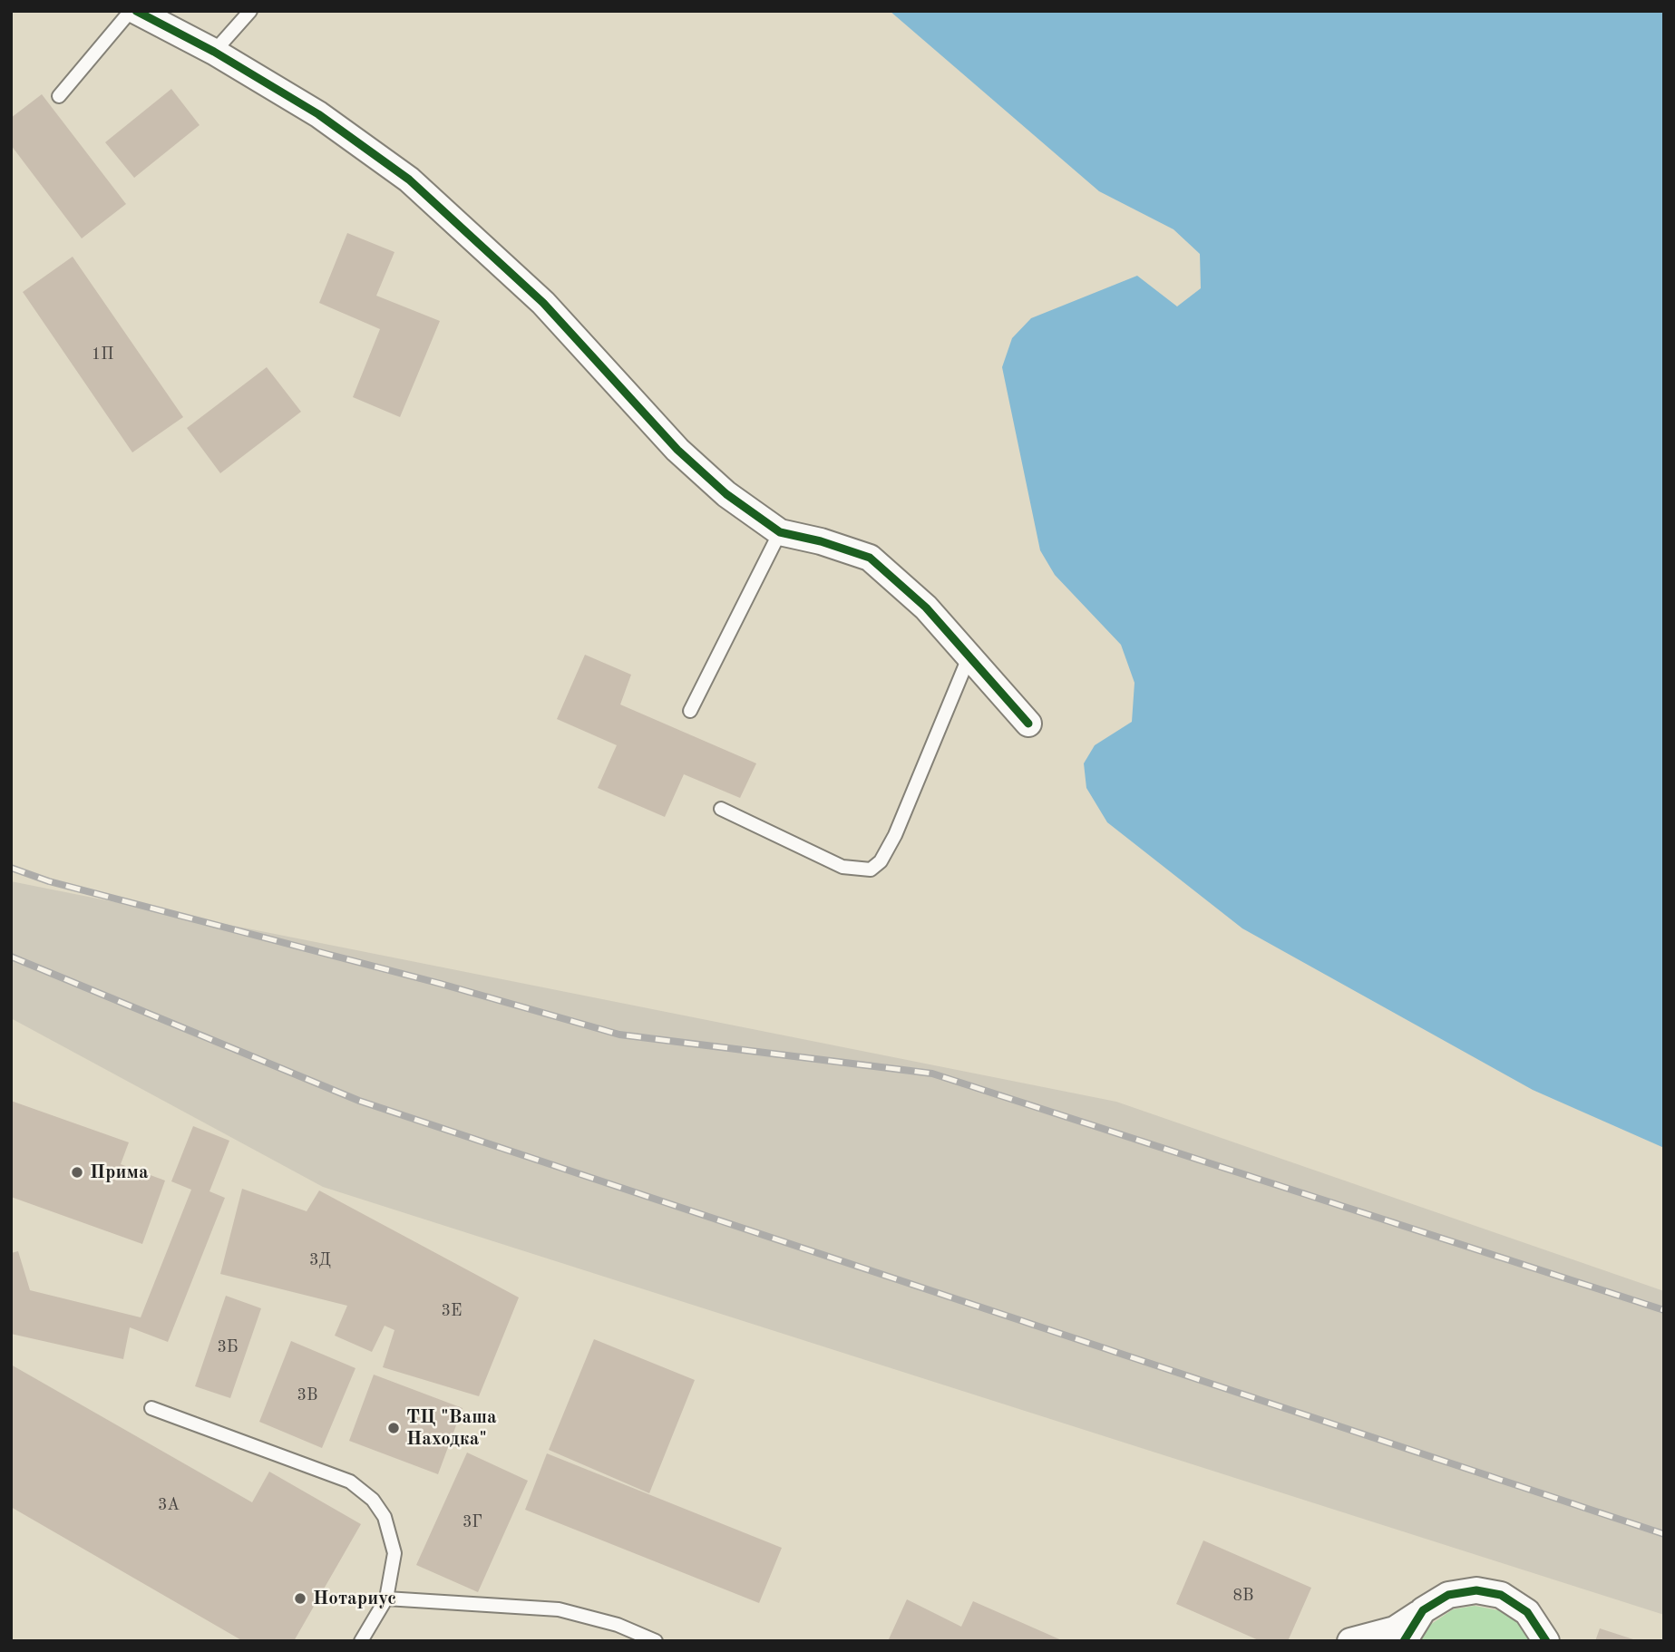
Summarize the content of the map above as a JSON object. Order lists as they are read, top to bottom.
{
  "places": ["Прима", "ТЦ \"Ваша Находка\"", "Нотариус"],
  "house_numbers": [
    "1П",
    "3Д",
    "3Е",
    "3Б",
    "3В",
    "3А",
    "3Г",
    "8В"
  ]
}
